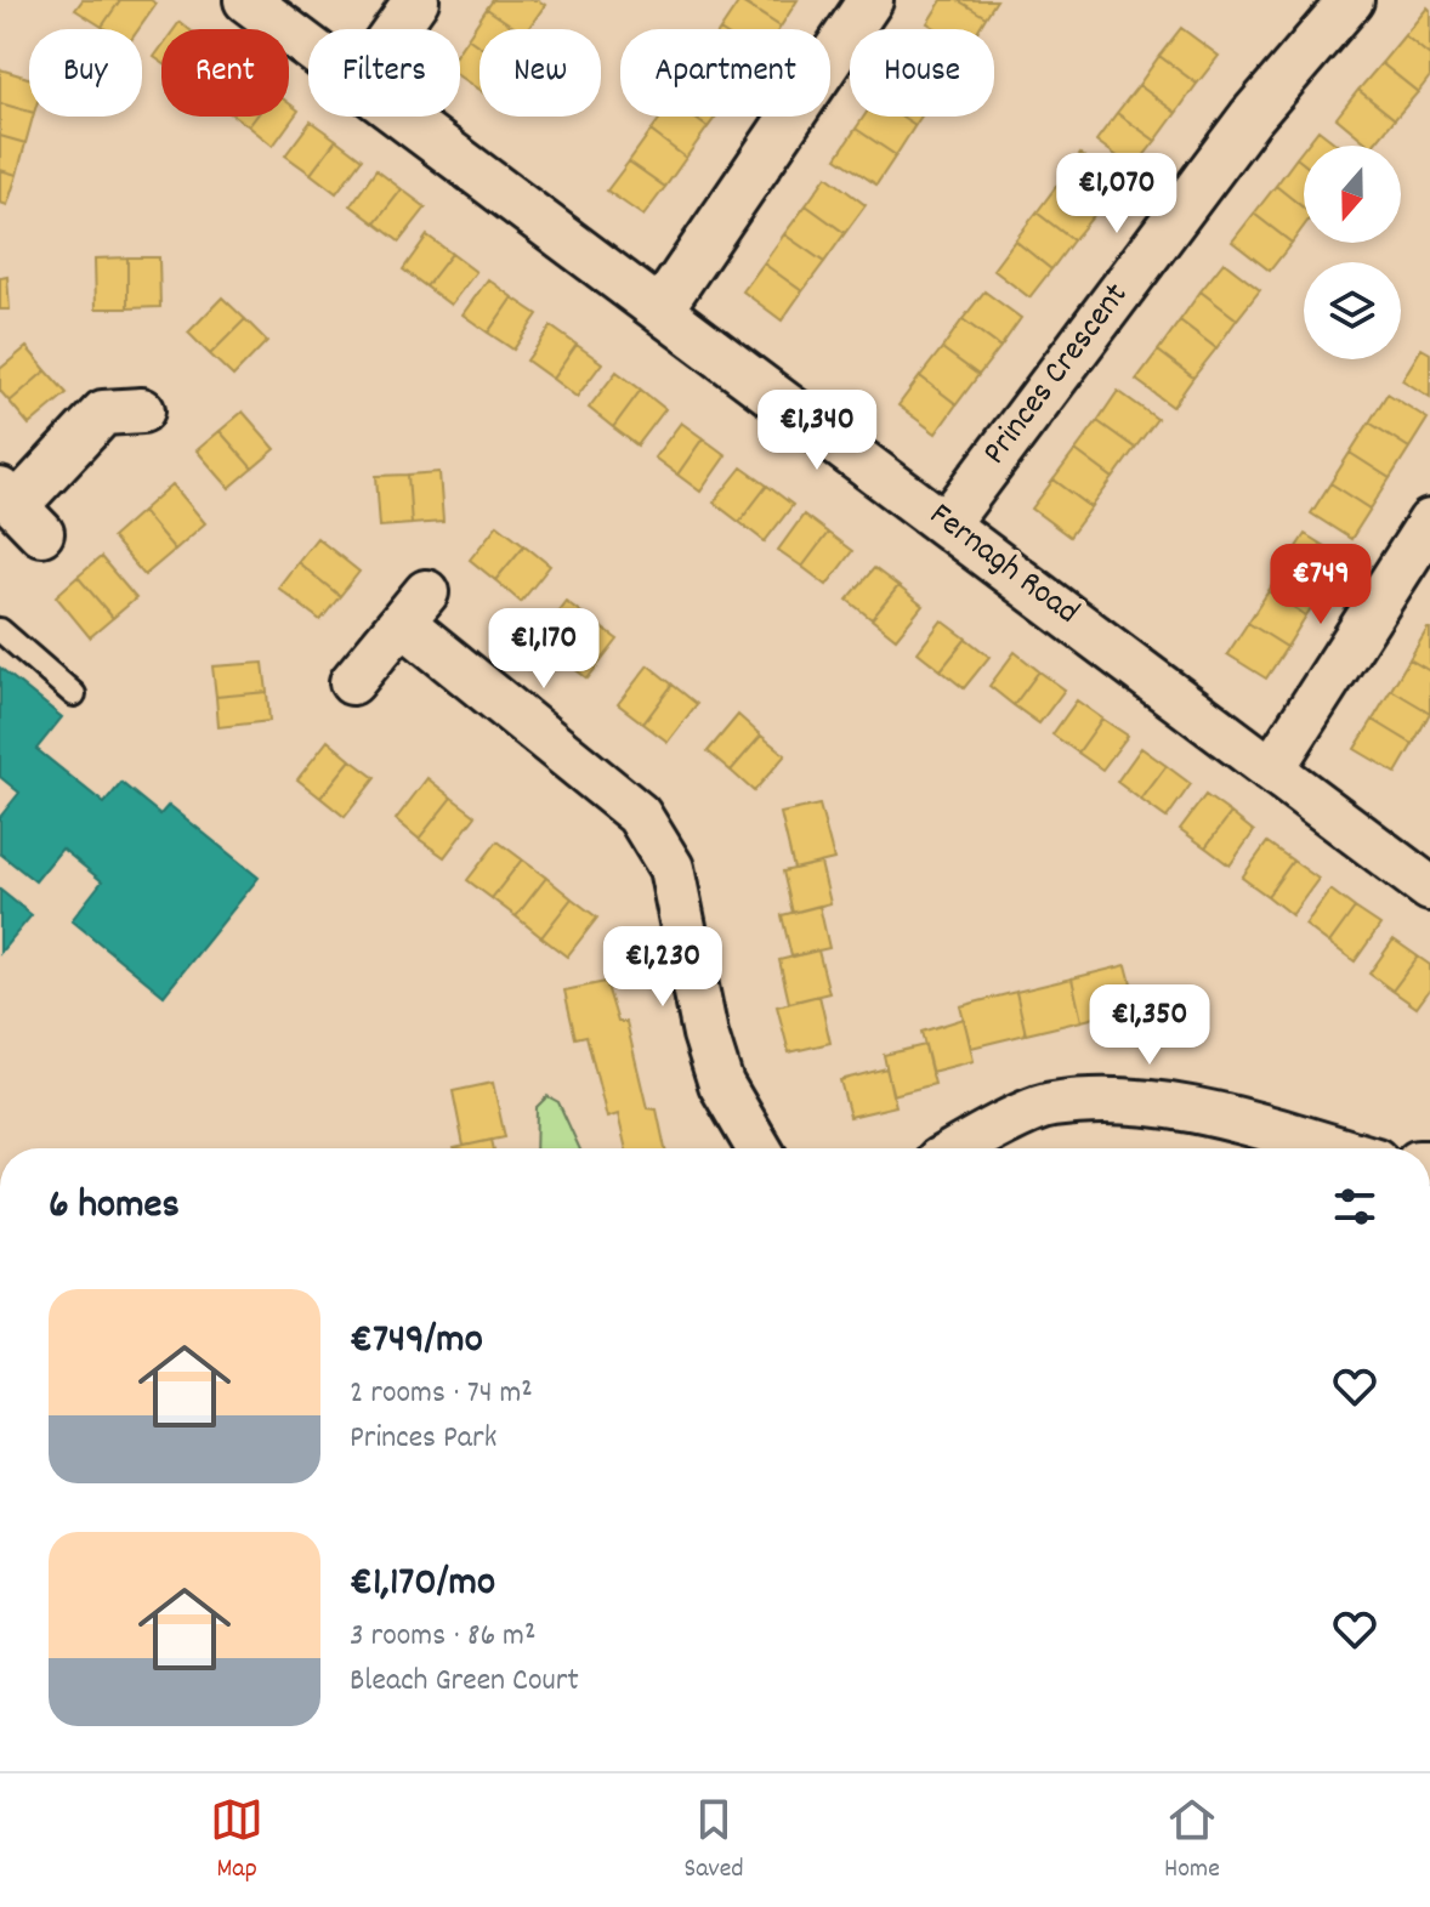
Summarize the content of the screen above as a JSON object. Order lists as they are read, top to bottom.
{
  "streets": {
    "street": ["Princes Crescent", "Fernagh Road"]
  },
  "crossings": [
    ["Princes Crescent", "Fernagh Road"]
  ],
  "north": "bottom",
  "page": {
    "chip": [
      "Buy",
      "Rent",
      "Filters",
      "New",
      "Apartment",
      "House"
    ],
    "price": [
      "€1,070",
      "€1,340",
      "€749",
      "€1,170",
      "€1,230",
      "€1,350"
    ],
    "heading": "6 homes",
    "list": [
      {
        "name": "€749/mo",
        "note": "2 rooms · 74 m² · Princes Park"
      },
      {
        "name": "€1,170/mo",
        "note": "3 rooms · 86 m² · Bleach Green Court"
      }
    ],
    "tabs": ["Map", "Saved", "Home"]
  }
}
